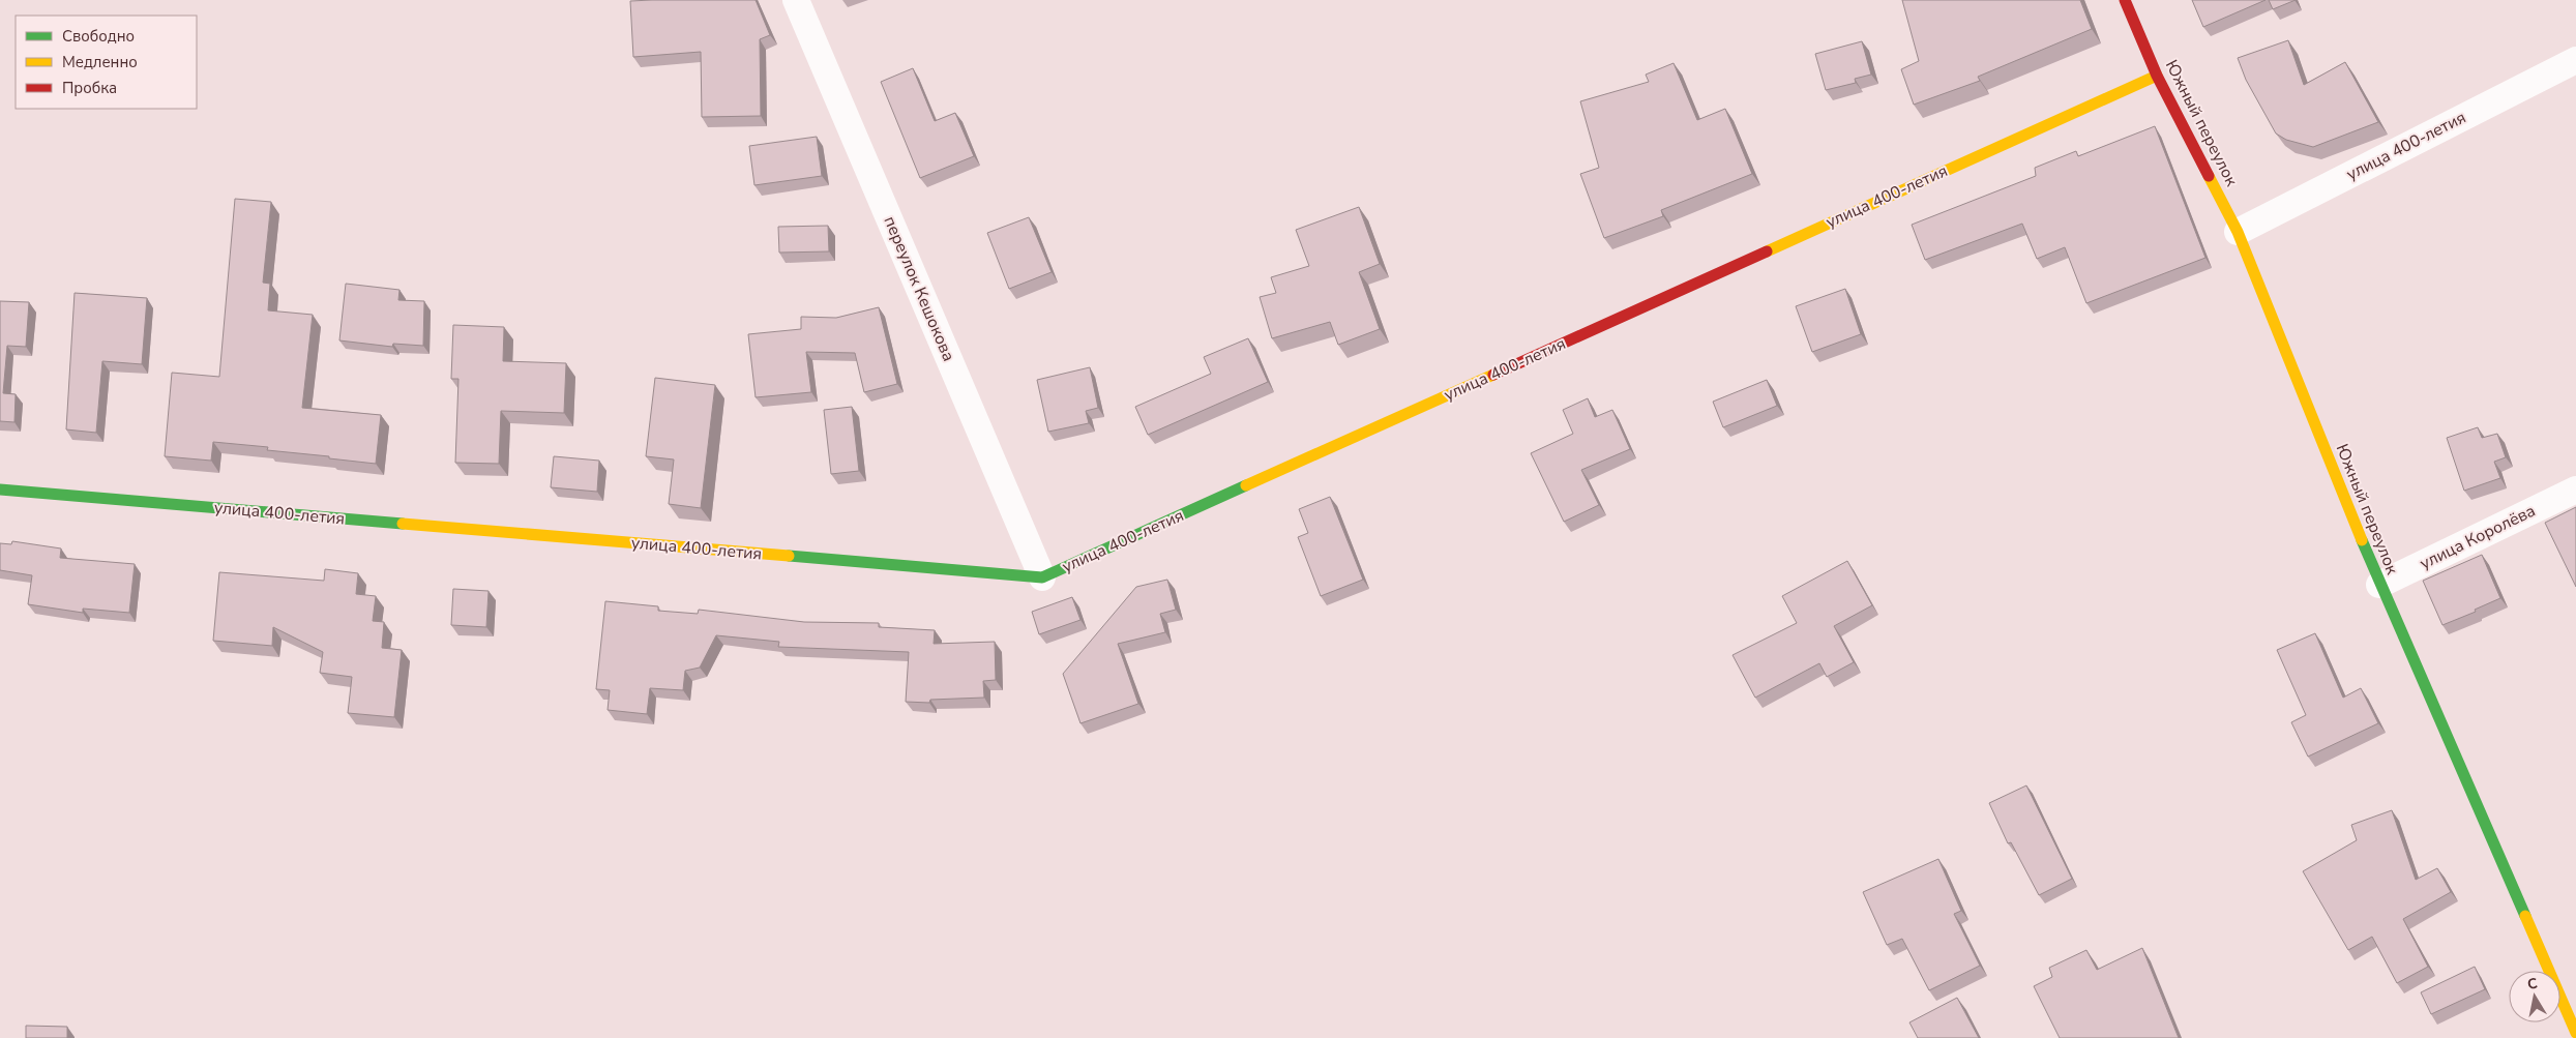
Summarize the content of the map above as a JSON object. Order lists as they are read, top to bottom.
{
  "streets": {
    "street": [
      "Южный переулок",
      "улица 400-летия",
      "переулок Кешокова",
      "улица Королёва"
    ]
  },
  "crossings": [
    ["Южный переулок", "улица 400-летия"],
    ["Южный переулок", "улица Королёва"],
    ["улица 400-летия", "переулок Кешокова"]
  ],
  "legend": ["Свободно", "Медленно", "Пробка"],
  "north": "top"
}
